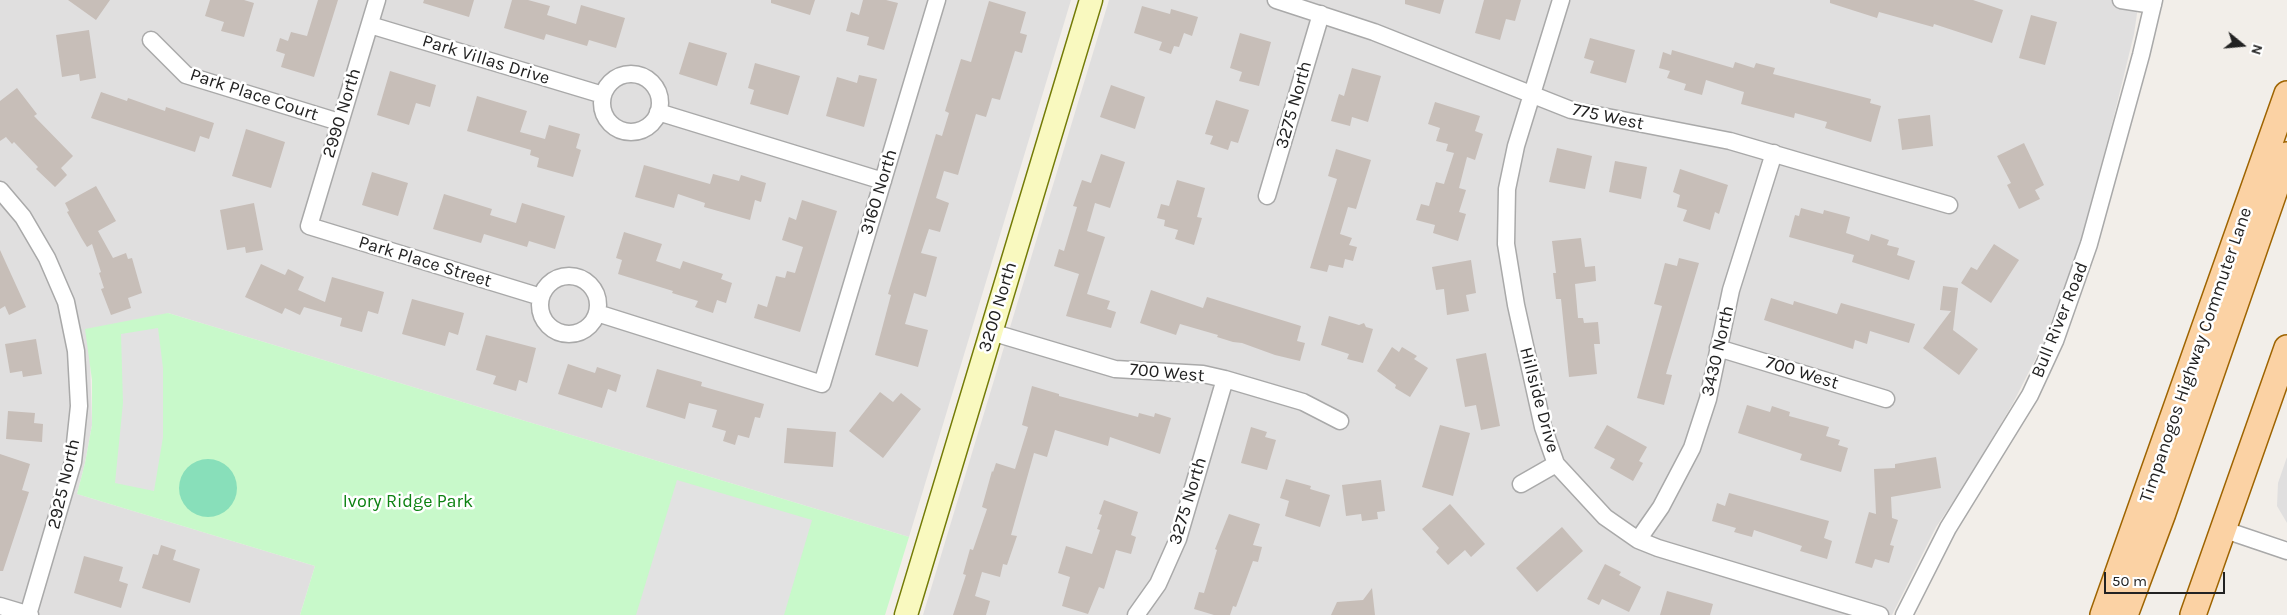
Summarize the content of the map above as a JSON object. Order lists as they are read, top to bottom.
{
  "streets": {
    "main road": ["Timpanogos Highway Commuter Lane"],
    "street": [
      "Park Villas Drive",
      "Park Place Court",
      "3275 North",
      "2990 North",
      "775 West",
      "3160 North",
      "Park Place Street",
      "3200 North",
      "Bull River Road",
      "3430 North",
      "700 West",
      "Hillside Drive",
      "2925 North"
    ]
  },
  "crossings": [
    ["Park Villas Drive", "2990 North"],
    ["Park Place Court", "2990 North"],
    ["3275 North", "775 West"],
    ["3275 North", "700 West"],
    ["2990 North", "Park Place Street"],
    ["775 West", "3430 North"],
    ["775 West", "Hillside Drive"],
    ["3160 North", "Park Place Street"],
    ["3200 North", "700 West"],
    ["3430 North", "700 West"],
    ["3430 North", "Hillside Drive"]
  ],
  "parks": ["Ivory Ridge Park"],
  "scale_bar": "50 m",
  "north": "right"
}
